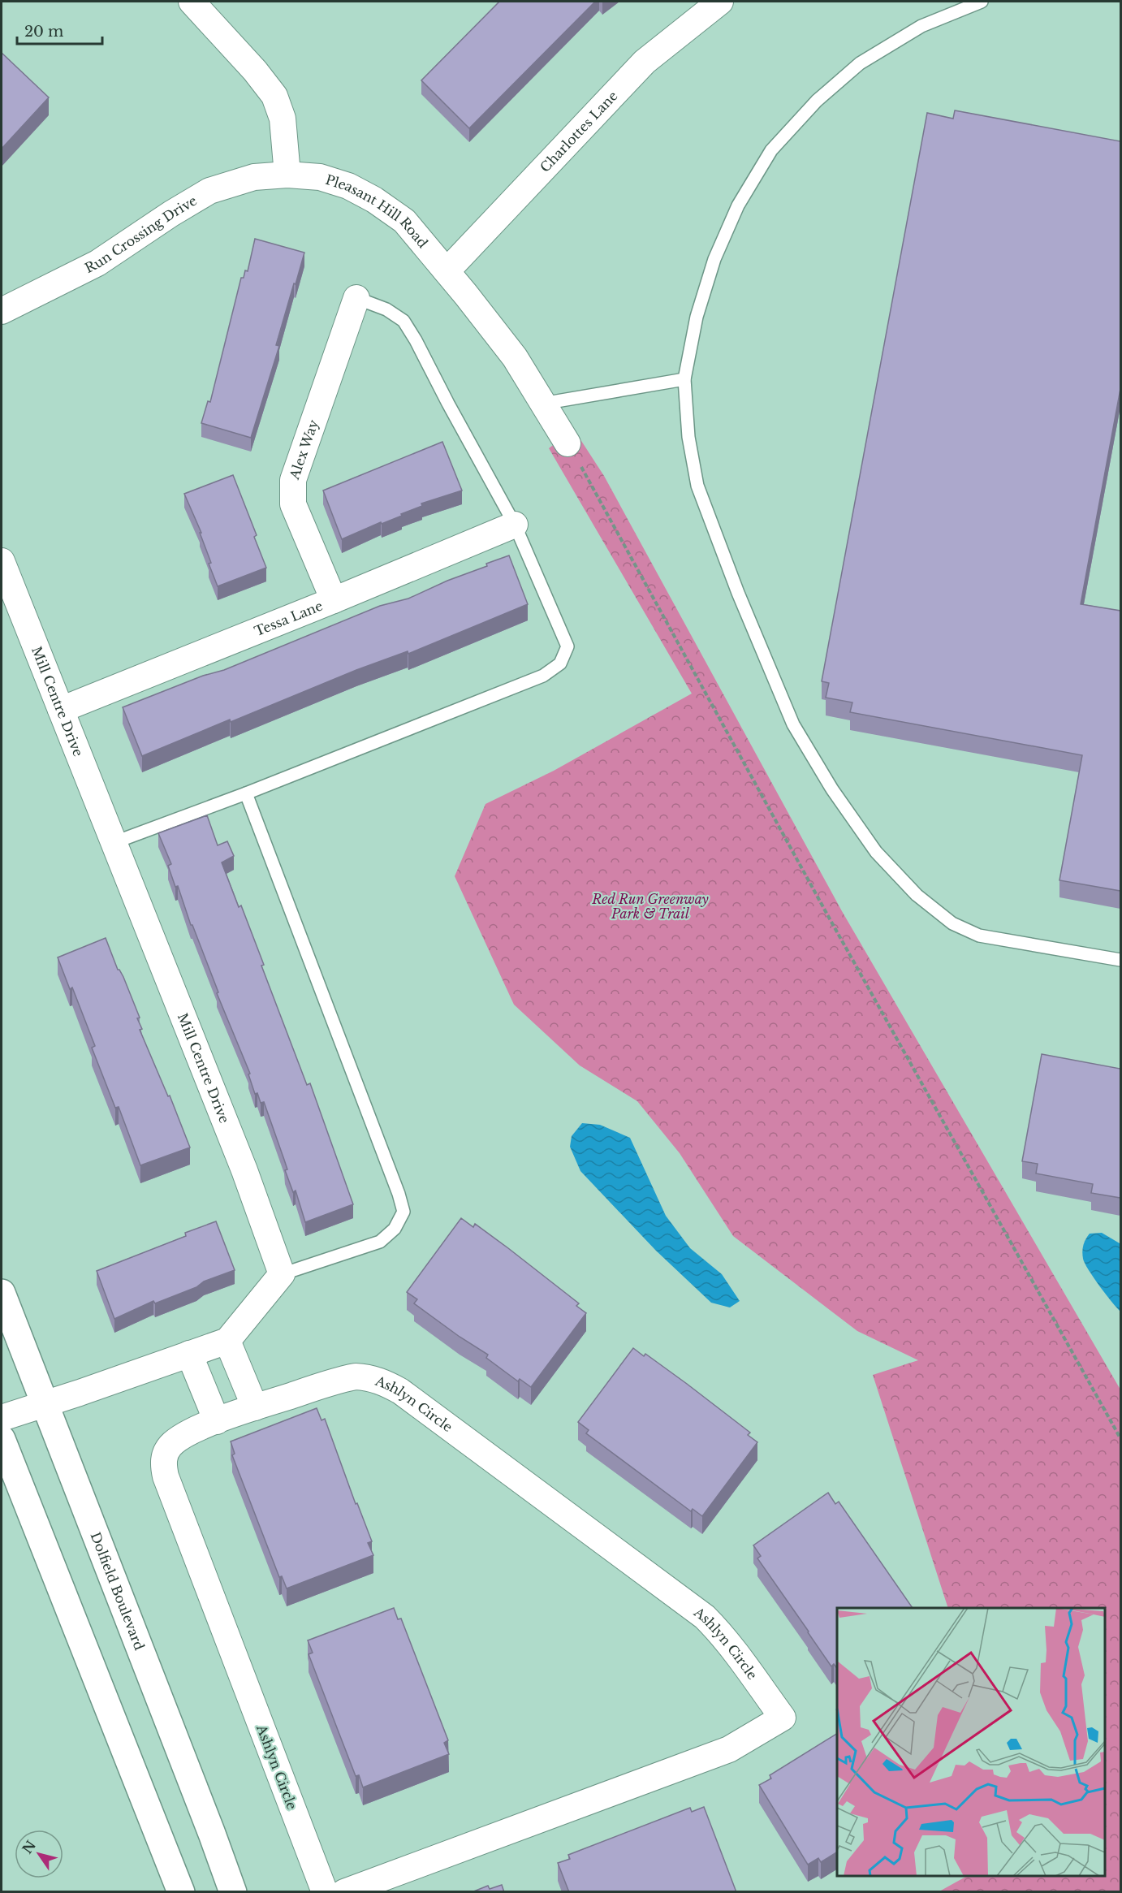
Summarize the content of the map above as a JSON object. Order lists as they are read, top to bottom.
{
  "streets": {
    "main road": ["Dolfield Boulevard"],
    "street": [
      "Charlottes Lane",
      "Pleasant Hill Road",
      "Run Crossing Drive",
      "Alex Way",
      "Tessa Lane",
      "Mill Centre Drive",
      "Ashlyn Circle"
    ]
  },
  "crossings": [
    ["Charlottes Lane", "Pleasant Hill Road"],
    ["Pleasant Hill Road", "Run Crossing Drive"],
    ["Alex Way", "Tessa Lane"],
    ["Tessa Lane", "Mill Centre Drive"]
  ],
  "parks": ["Red Run Greenway Park & Trail"],
  "scale_bar": "20 m",
  "north": "top left"
}
